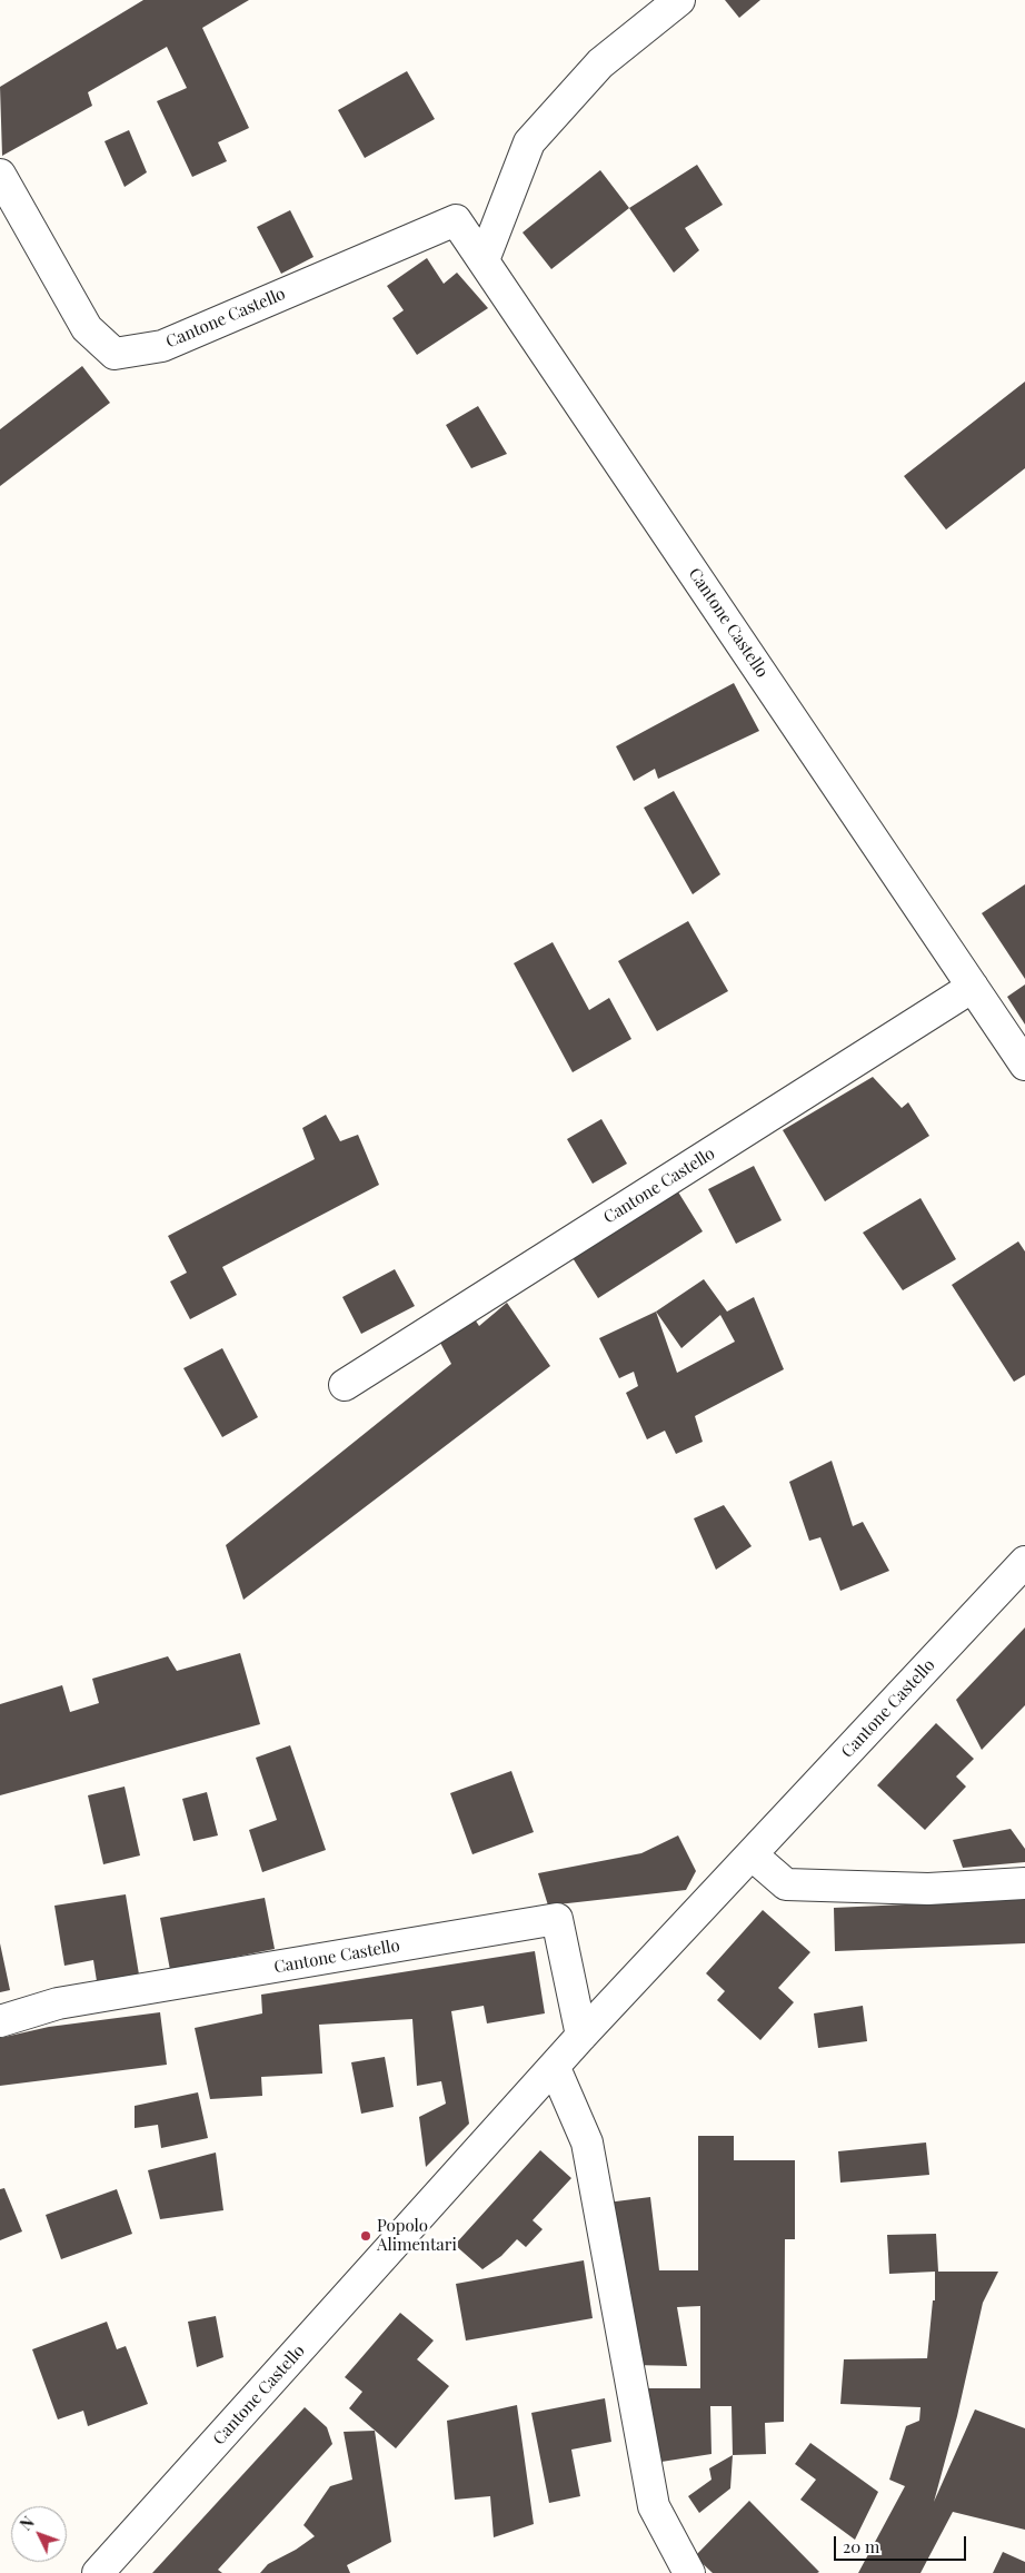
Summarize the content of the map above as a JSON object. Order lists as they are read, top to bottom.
{
  "streets": {
    "street": ["Cantone Castello"]
  },
  "places": ["Popolo Alimentari"],
  "scale_bar": "20 m",
  "north": "top left"
}
